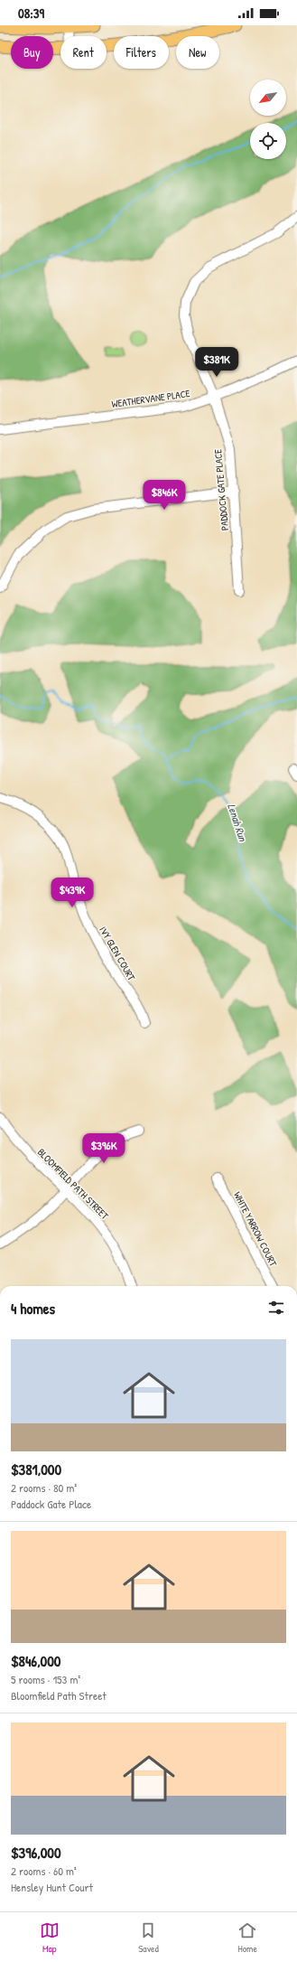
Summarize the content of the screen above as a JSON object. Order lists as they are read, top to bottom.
{
  "streets": {
    "street": [
      "WEATHERVANE PLACE",
      "PADDOCK GATE PLACE",
      "IVY GLEN COURT",
      "BLOOMFIELD PATH STREET",
      "WHITE YARROW COURT"
    ]
  },
  "crossings": [
    ["WEATHERVANE PLACE", "PADDOCK GATE PLACE"]
  ],
  "water": ["Lenah Run"],
  "north": "bottom left",
  "page": {
    "status": "08:39",
    "chip": [
      "Buy",
      "Rent",
      "Filters",
      "New"
    ],
    "price": [
      "$381K",
      "$846K",
      "$439K",
      "$396K"
    ],
    "heading": "4 homes",
    "list": [
      {
        "name": "$381,000",
        "note": "2 rooms · 80 m² · Paddock Gate Place"
      },
      {
        "name": "$846,000",
        "note": "5 rooms · 153 m² · Bloomfield Path Street"
      },
      {
        "name": "$396,000",
        "note": "2 rooms · 60 m² · Hensley Hunt Court"
      }
    ],
    "tabs": ["Map", "Saved", "Home"]
  }
}
